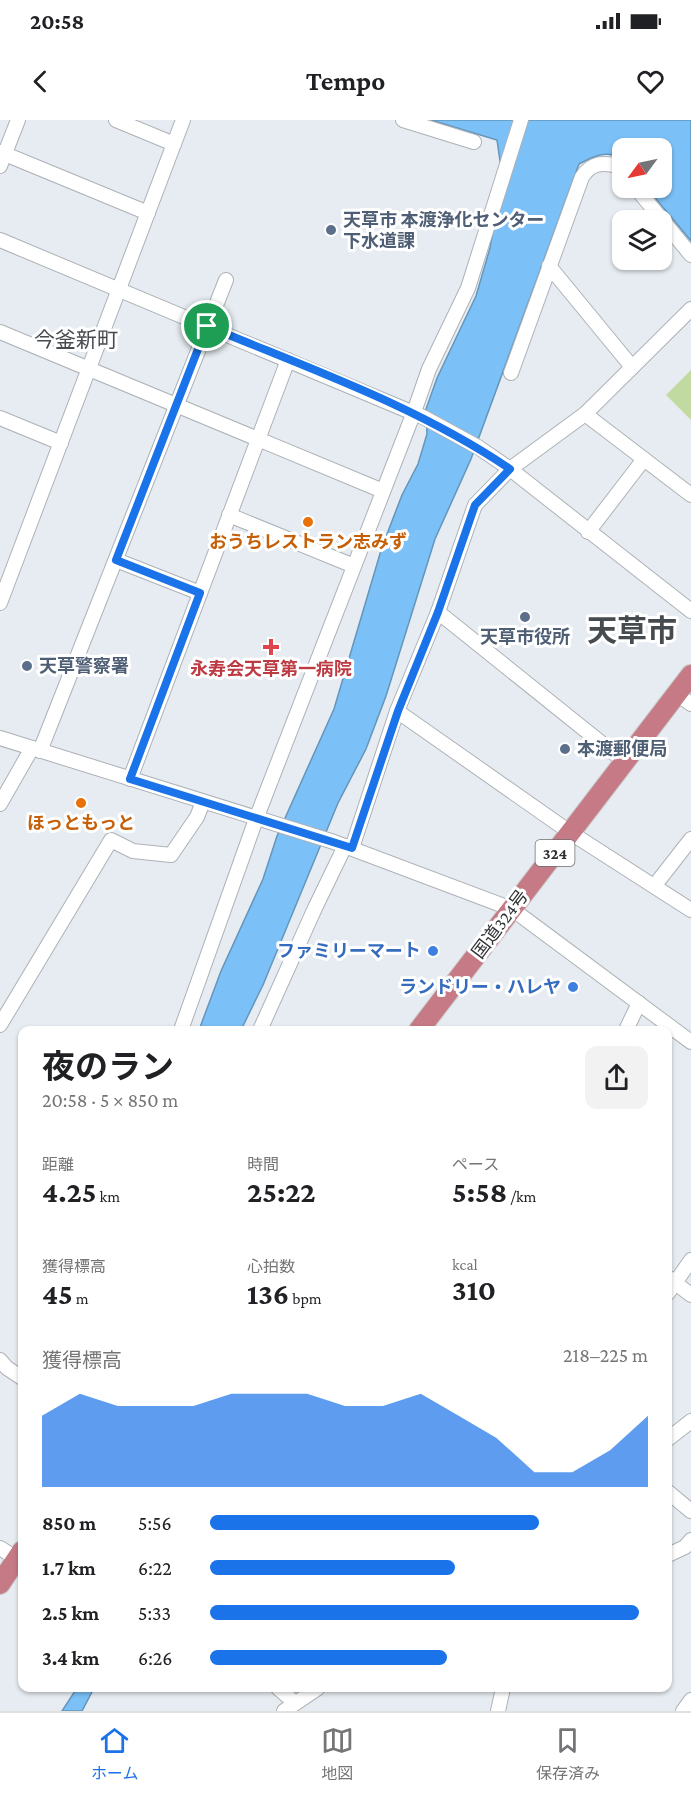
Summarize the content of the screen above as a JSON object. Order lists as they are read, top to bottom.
{
  "streets": {
    "highway": ["324", "国道324号"]
  },
  "districts": ["今釜新町", "天草市"],
  "places": {
    "other": [
      "天草市 本渡浄化センター 下水道課",
      "おうちレストラン志みず",
      "天草市役所",
      "天草警察署",
      "本渡郵便局",
      "ほっともっと",
      "ファミリーマート",
      "ランドリー・ハレヤ"
    ],
    "health": ["永寿会天草第一病院"]
  },
  "north": "bottom left",
  "page": {
    "status": "20:58",
    "header": "Tempo",
    "heading": ["夜のラン", "20:58 · 5 × 850 m"],
    "stats": [
      ["距離", "4.25 km"],
      ["時間", "25:22"],
      ["ペース", "5:58 /km"],
      ["獲得標高", "45 m"],
      ["心拍数", "136 bpm"],
      ["kcal", "310"]
    ],
    "chart": ["獲得標高", "218–225 m"],
    "list": [
      {
        "name": "850 m",
        "note": "5:56"
      },
      {
        "name": "1.7 km",
        "note": "6:22"
      },
      {
        "name": "2.5 km",
        "note": "5:33"
      },
      {
        "name": "3.4 km",
        "note": "6:26"
      }
    ],
    "tabs": ["ホーム", "地図", "保存済み"]
  }
}
